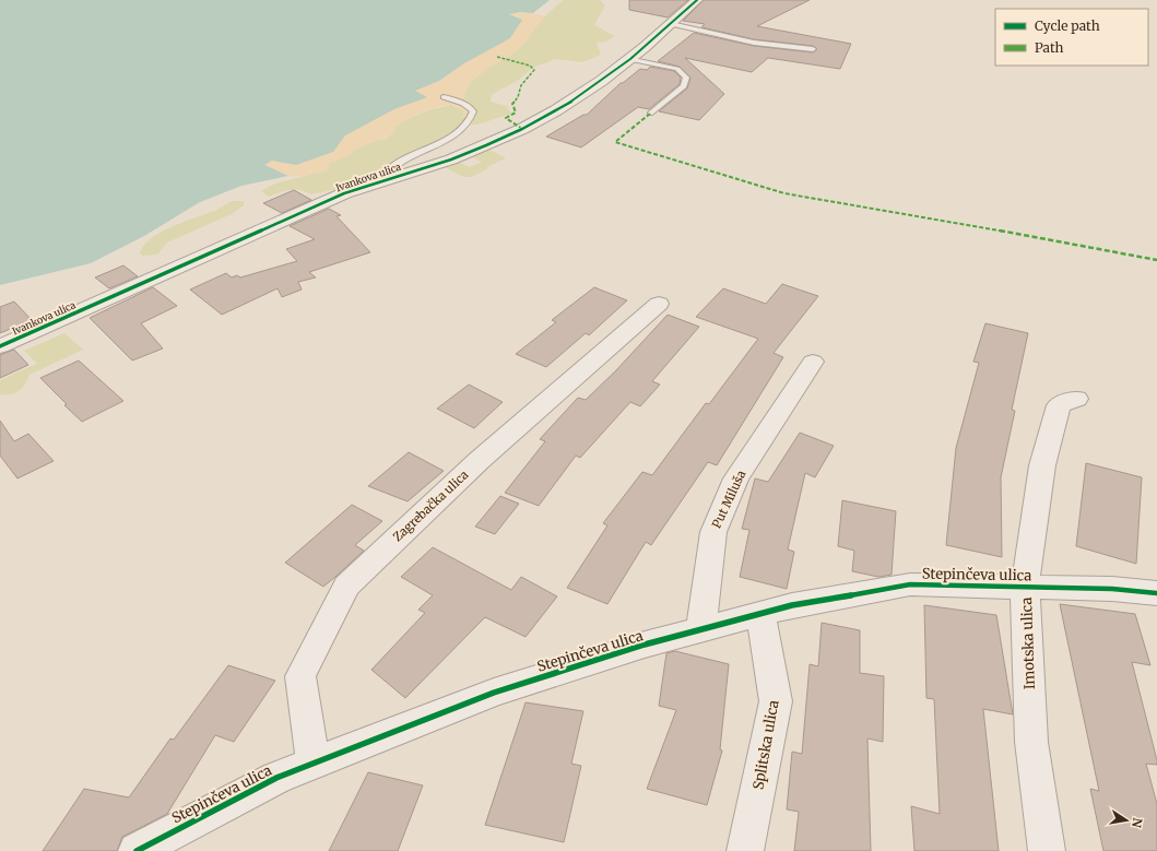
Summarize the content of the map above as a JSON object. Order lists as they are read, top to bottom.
{
  "streets": {
    "street": [
      "Ivankova ulica",
      "Put Miluša",
      "Zagrebačka ulica",
      "Stepinčeva ulica",
      "Imotska ulica",
      "Splitska ulica"
    ]
  },
  "crossings": [
    ["Put Miluša", "Stepinčeva ulica"],
    ["Zagrebačka ulica", "Stepinčeva ulica"],
    ["Stepinčeva ulica", "Imotska ulica"],
    ["Stepinčeva ulica", "Splitska ulica"]
  ],
  "legend": ["Cycle path", "Path"],
  "north": "right"
}
